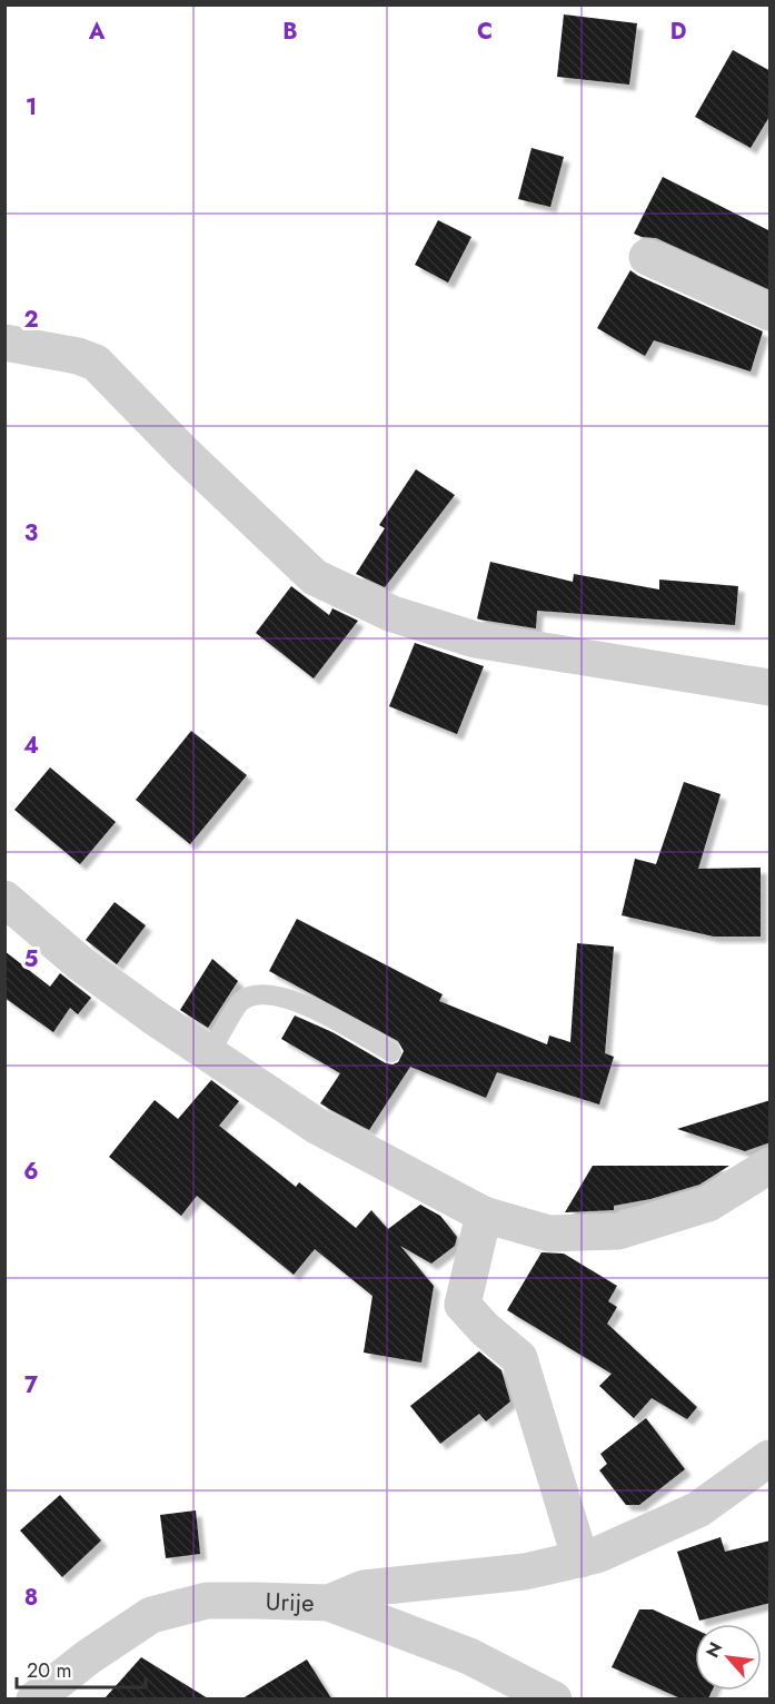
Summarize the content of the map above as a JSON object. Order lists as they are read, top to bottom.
{
  "streets": {
    "street": ["Urije"]
  },
  "scale_bar": "20 m",
  "north": "top left",
  "grid": {
    "columns": [
      "A",
      "B",
      "C",
      "D"
    ],
    "rows": [
      "1",
      "2",
      "3",
      "4",
      "5",
      "6",
      "7",
      "8"
    ]
  }
}
